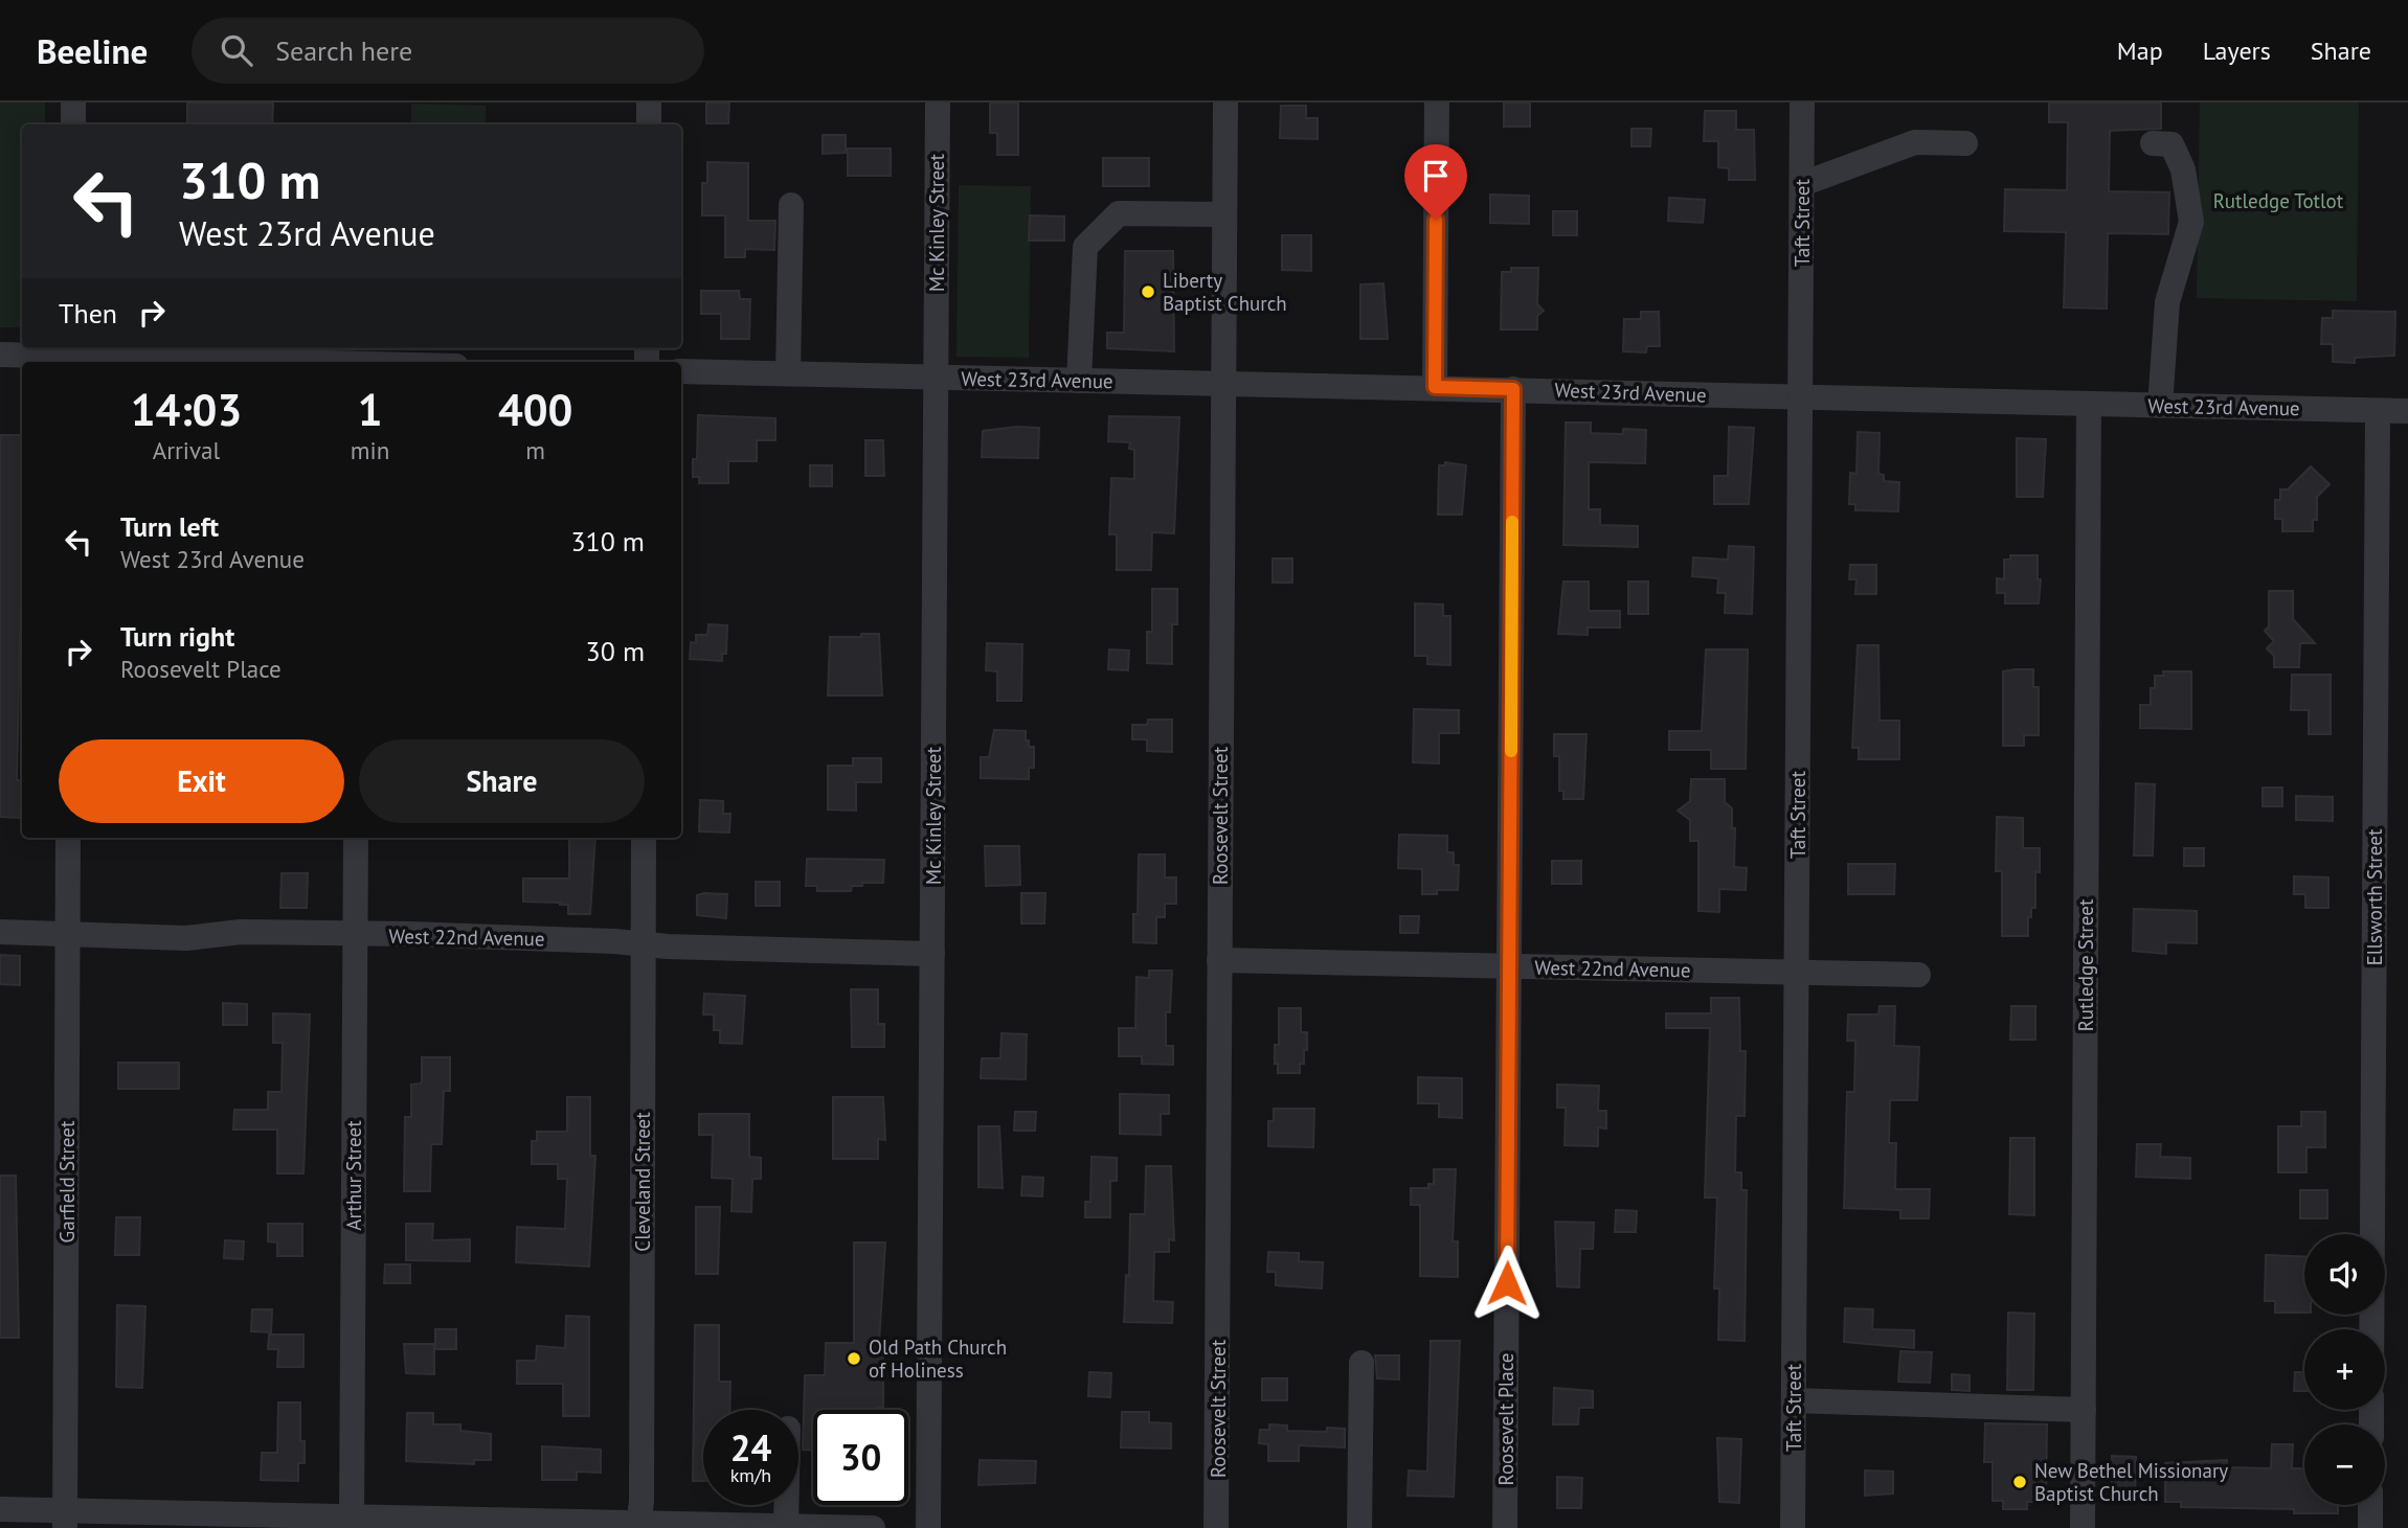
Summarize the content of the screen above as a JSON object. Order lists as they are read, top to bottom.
{
  "streets": {
    "street": [
      "Mc Kinley Street",
      "Taft Street",
      "West 23rd Avenue",
      "Roosevelt Street",
      "Ellsworth Street",
      "West 22nd Avenue",
      "Rutledge Street",
      "Arthur Street",
      "Garfield Street",
      "Cleveland Street",
      "Roosevelt Place"
    ]
  },
  "crossings": [
    ["Mc Kinley Street", "West 23rd Avenue"],
    ["Mc Kinley Street", "West 22nd Avenue"],
    ["Taft Street", "West 23rd Avenue"],
    ["Taft Street", "West 22nd Avenue"],
    ["West 23rd Avenue", "Roosevelt Street"],
    ["West 23rd Avenue", "Ellsworth Street"],
    ["West 23rd Avenue", "Rutledge Street"],
    ["West 23rd Avenue", "Roosevelt Place"],
    ["Roosevelt Street", "West 22nd Avenue"],
    ["West 22nd Avenue", "Arthur Street"],
    ["West 22nd Avenue", "Garfield Street"],
    ["West 22nd Avenue", "Cleveland Street"],
    ["West 22nd Avenue", "Roosevelt Place"]
  ],
  "parks": ["Rutledge Totlot"],
  "places": ["Liberty Baptist Church", "Old Path Church of Holiness", "New Bethel Missionary Baptist Church"],
  "page": {
    "header": "Beeline",
    "search": "Search here",
    "nav": ["Map", "Layers", "Share"],
    "turn": ["310 m", "West 23rd Avenue"],
    "then": "Then",
    "eta": [
      "14:03",
      "Arrival",
      "1",
      "min",
      "400",
      "m"
    ],
    "list": [
      {
        "name": "Turn left",
        "note": "West 23rd Avenue",
        "value": "310 m"
      },
      {
        "name": "Turn right",
        "note": "Roosevelt Place",
        "value": "30 m"
      }
    ],
    "buttons": ["Exit", "Share"],
    "map_buttons": ["+", "−"],
    "speed": "24 km/h",
    "limit": "30"
  }
}
